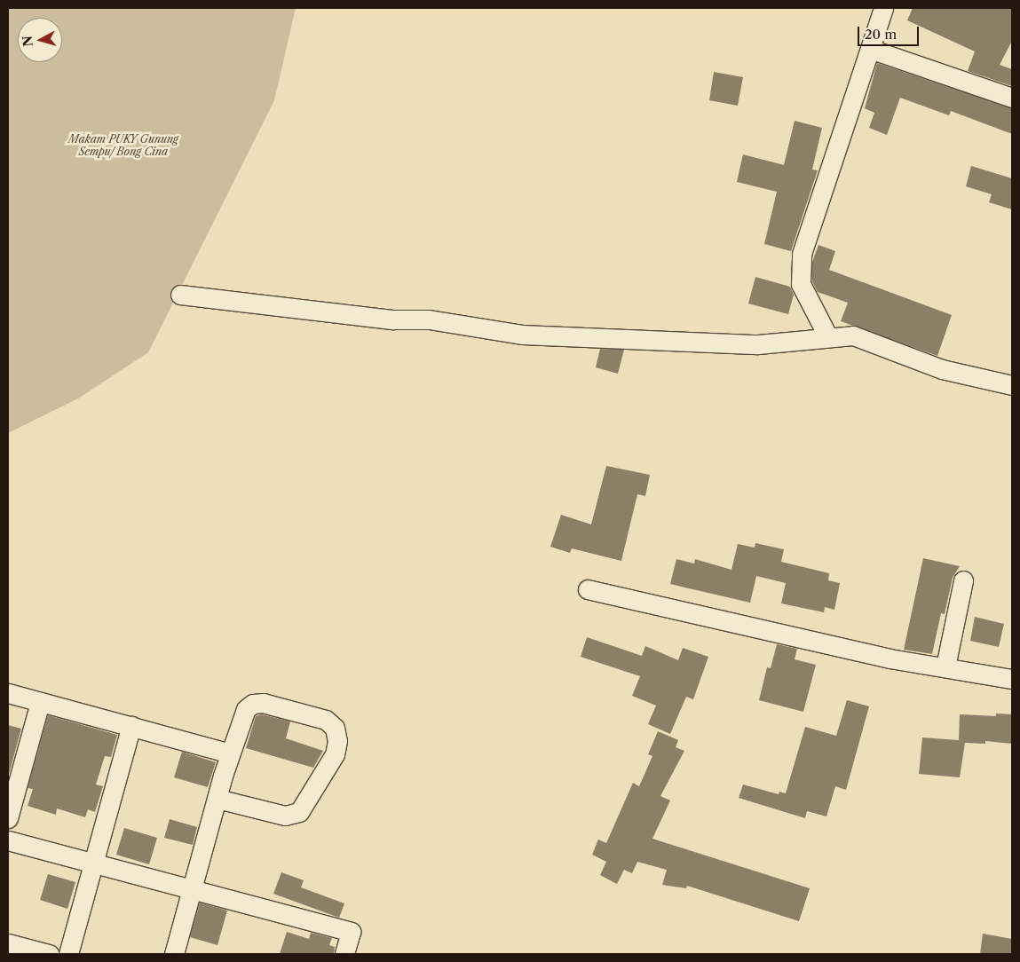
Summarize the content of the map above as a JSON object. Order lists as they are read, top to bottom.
{
  "parks": ["Makam PUKY Gunung Sempu/ Bong Cina"],
  "scale_bar": "20 m",
  "north": "left"
}
